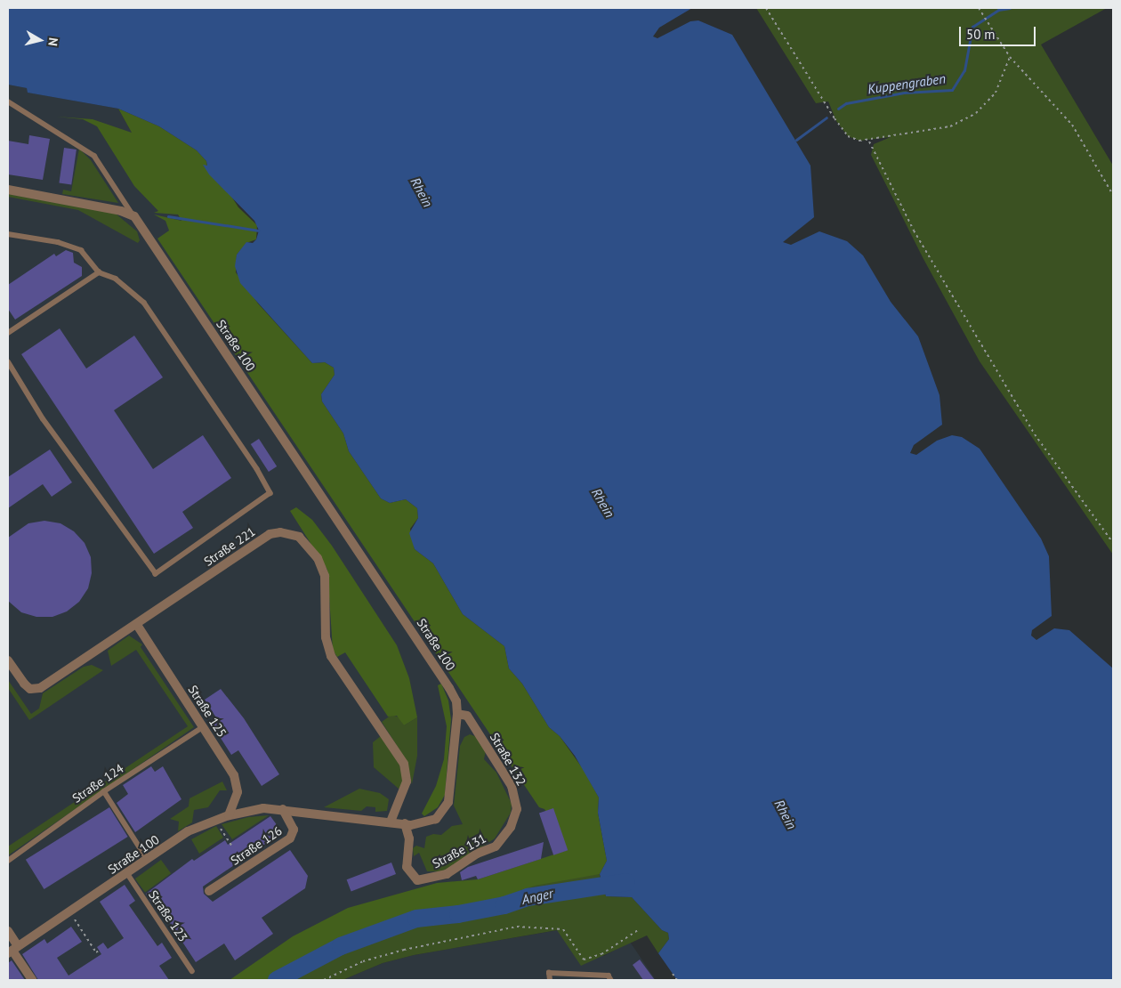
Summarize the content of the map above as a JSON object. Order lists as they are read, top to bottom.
{
  "streets": {
    "street": [
      "Straße 100",
      "Straße 221",
      "Straße 125",
      "Straße 132",
      "Straße 126",
      "Straße 131"
    ],
    "lane": ["Straße 124", "Straße 123"]
  },
  "crossings": [
    ["Straße 100", "Straße 221"],
    ["Straße 100", "Straße 125"],
    ["Straße 100", "Straße 132"],
    ["Straße 100", "Straße 126"],
    ["Straße 100", "Straße 131"],
    ["Straße 100", "Straße 123"],
    ["Straße 221", "Straße 125"],
    ["Straße 125", "Straße 124"],
    ["Straße 132", "Straße 131"]
  ],
  "water": ["Kuppengraben", "Rhein", "Anger"],
  "scale_bar": "50 m",
  "north": "right"
}
